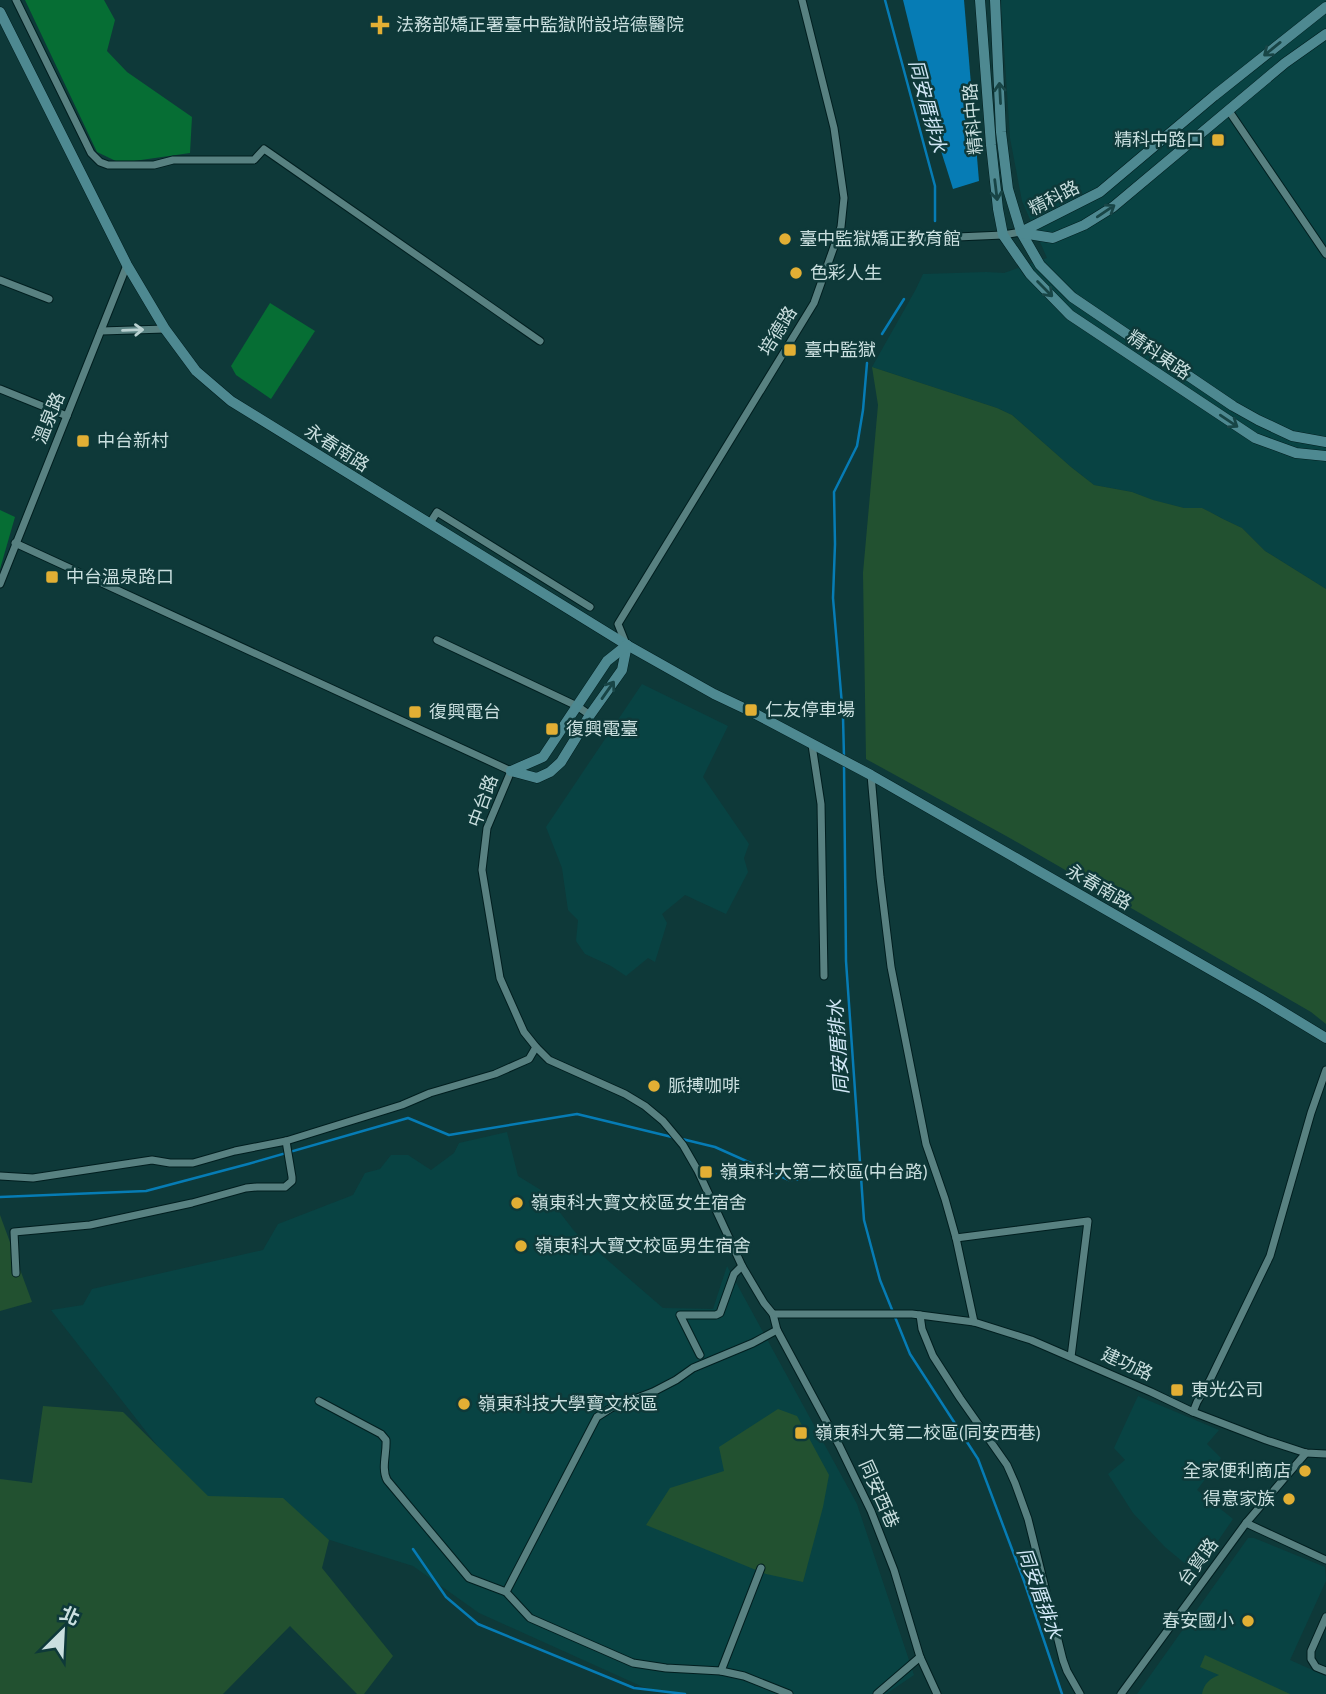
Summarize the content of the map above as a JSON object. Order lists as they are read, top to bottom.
{
  "streets": {
    "street": [
      "精科中路",
      "精科路",
      "培德路",
      "精科東路",
      "溫泉路",
      "永春南路",
      "中台路",
      "建功路",
      "同安西巷",
      "台貿路"
    ]
  },
  "crossings": [
    ["精科中路", "精科路"],
    ["精科中路", "精科東路"],
    ["精科路", "精科東路"],
    ["培德路", "永春南路"],
    ["培德路", "中台路"],
    ["溫泉路", "永春南路"],
    ["溫泉路", "中台路"],
    ["中台路", "建功路"],
    ["中台路", "同安西巷"],
    ["建功路", "同安西巷"],
    ["建功路", "台貿路"]
  ],
  "water": ["同安厝排水"],
  "places": {
    "health": ["法務部矯正署臺中監獄附設培德醫院"],
    "transit": [
      "精科中路口",
      "臺中監獄",
      "中台新村",
      "中台溫泉路口",
      "仁友停車場",
      "復興電台",
      "復興電臺",
      "嶺東科大第二校區(中台路)",
      "東光公司",
      "嶺東科大第二校區(同安西巷)"
    ],
    "other": [
      "臺中監獄矯正教育館",
      "色彩人生",
      "脈搏咖啡",
      "嶺東科大寶文校區女生宿舍",
      "嶺東科大寶文校區男生宿舍",
      "嶺東科技大學寶文校區",
      "全家便利商店",
      "得意家族",
      "春安國小"
    ]
  },
  "north": "top right"
}
